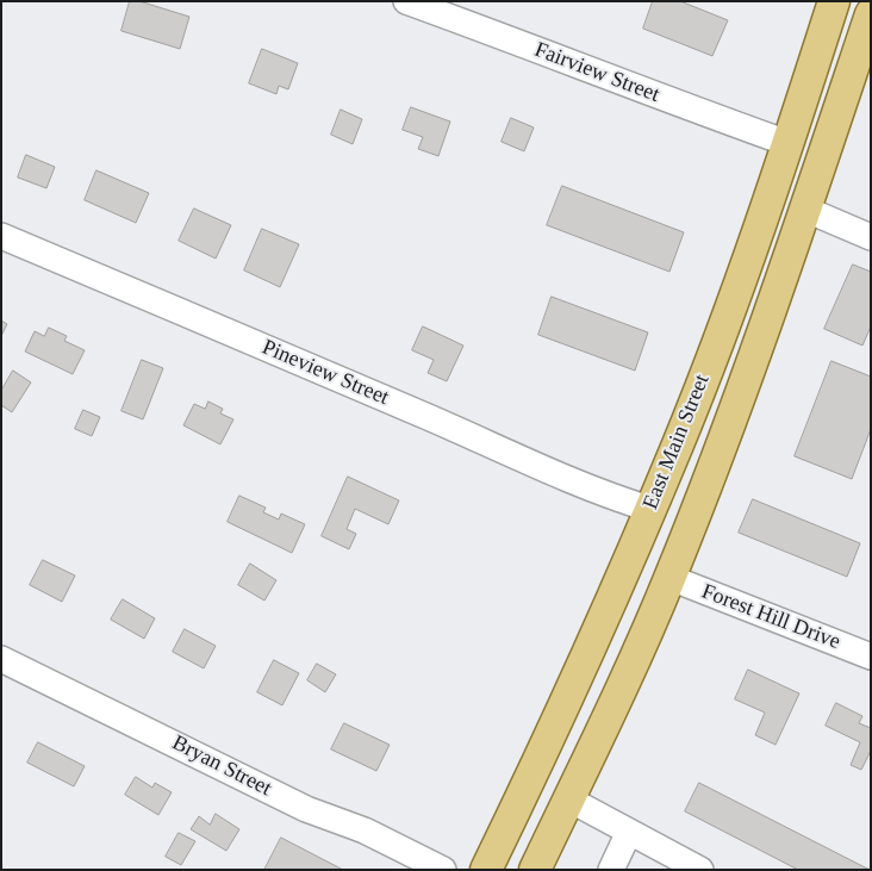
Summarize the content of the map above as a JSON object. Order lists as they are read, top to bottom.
{
  "streets": {
    "main road": ["East Main Street"],
    "street": [
      "Fairview Street",
      "Pineview Street",
      "Forest Hill Drive",
      "Bryan Street"
    ]
  },
  "crossings": [
    ["Fairview Street", "East Main Street"],
    ["Pineview Street", "East Main Street"],
    ["East Main Street", "Forest Hill Drive"]
  ]
}
